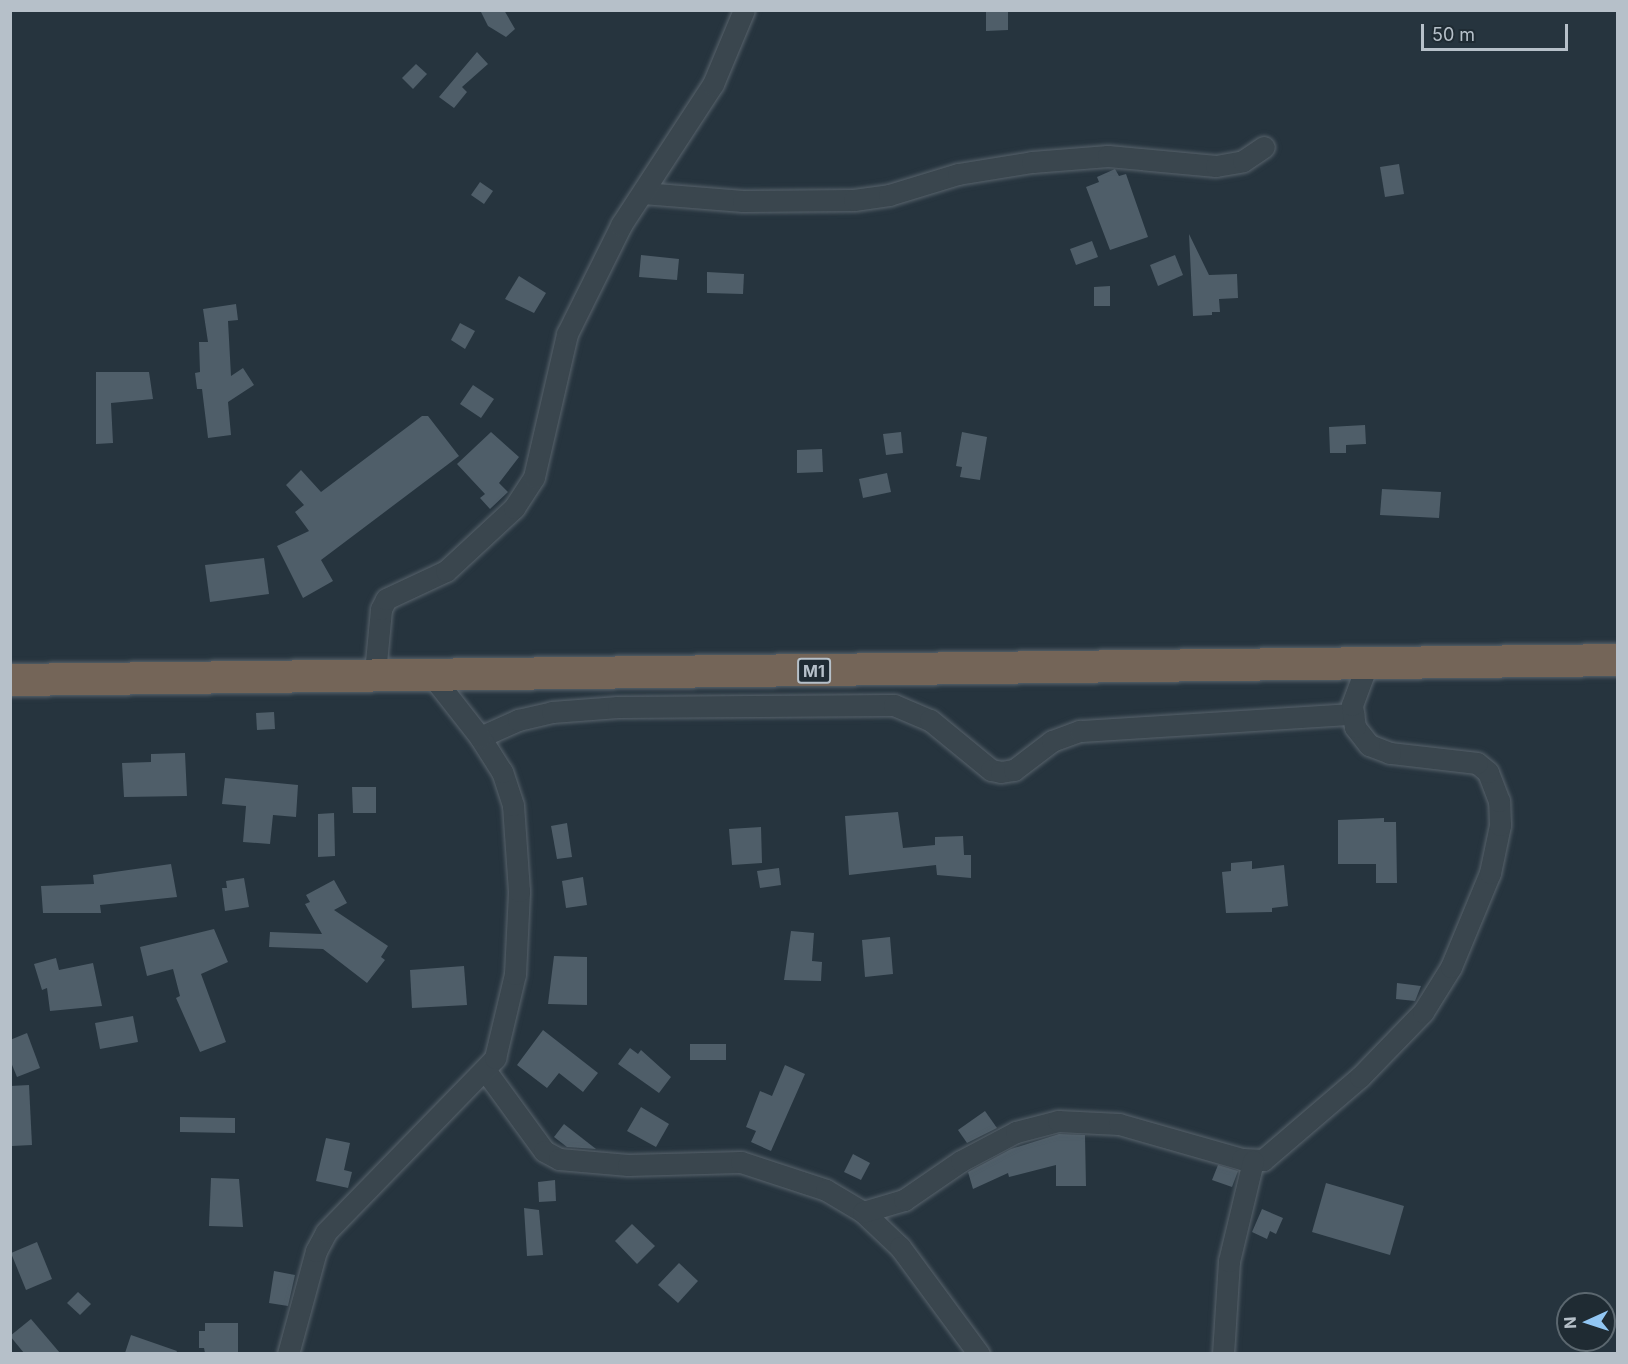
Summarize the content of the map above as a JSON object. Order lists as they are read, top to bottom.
{
  "streets": {
    "highway": ["M1"]
  },
  "scale_bar": "50 m",
  "north": "left"
}
